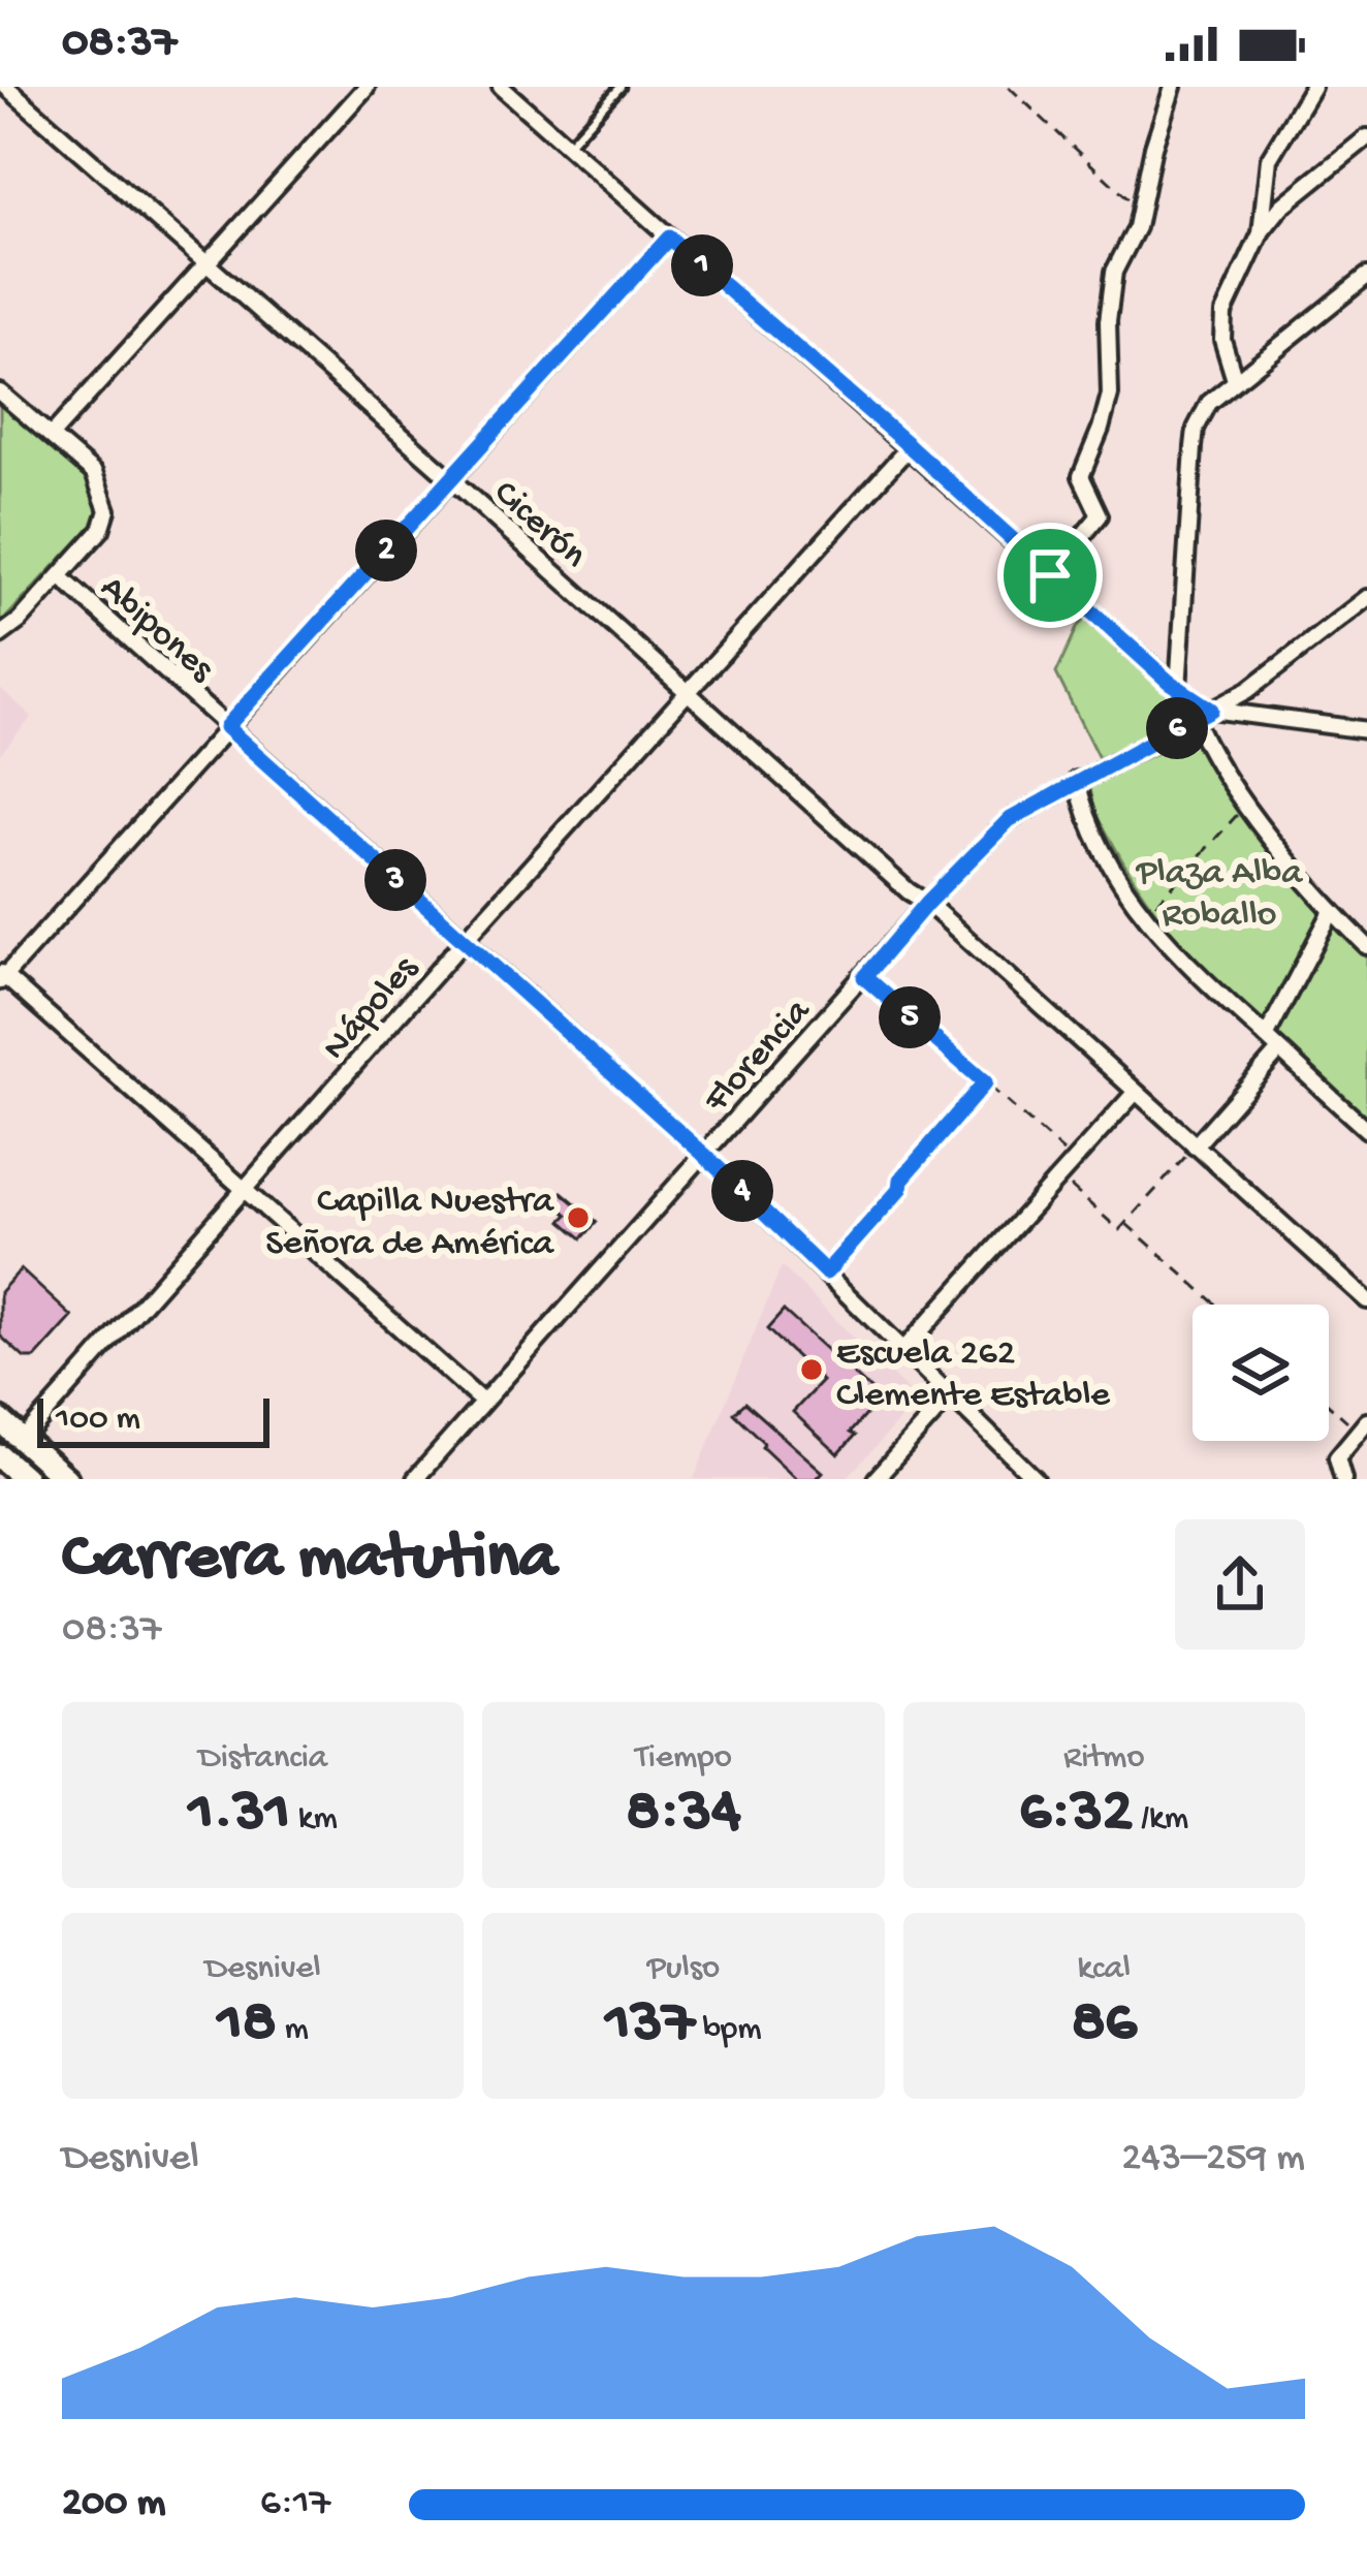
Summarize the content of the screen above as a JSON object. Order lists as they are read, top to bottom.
{
  "streets": {
    "street": [
      "Cicerón",
      "Abipones",
      "Nápoles",
      "Florencia"
    ]
  },
  "crossings": [
    ["Cicerón", "Nápoles"],
    ["Cicerón", "Florencia"],
    ["Abipones", "Nápoles"],
    ["Abipones", "Florencia"]
  ],
  "parks": ["Plaza Alba Roballo"],
  "places": ["Capilla Nuestra Señora de América", "Escuela 262 Clemente Estable"],
  "scale_bar": "100 m",
  "page": {
    "status": "08:37",
    "pins": [
      "1",
      "2",
      "6",
      "3",
      "5",
      "4"
    ],
    "scale": "100 m",
    "heading": ["Carrera matutina", "08:37"],
    "stats": [
      ["Distancia", "1.31 km"],
      ["Tiempo", "8:34"],
      ["Ritmo", "6:32 /km"],
      ["Desnivel", "18 m"],
      ["Pulso", "137 bpm"],
      ["kcal", "86"]
    ],
    "chart": ["Desnivel", "243–259 m"],
    "list": [
      {
        "name": "200 m",
        "note": "6:17"
      }
    ]
  }
}
